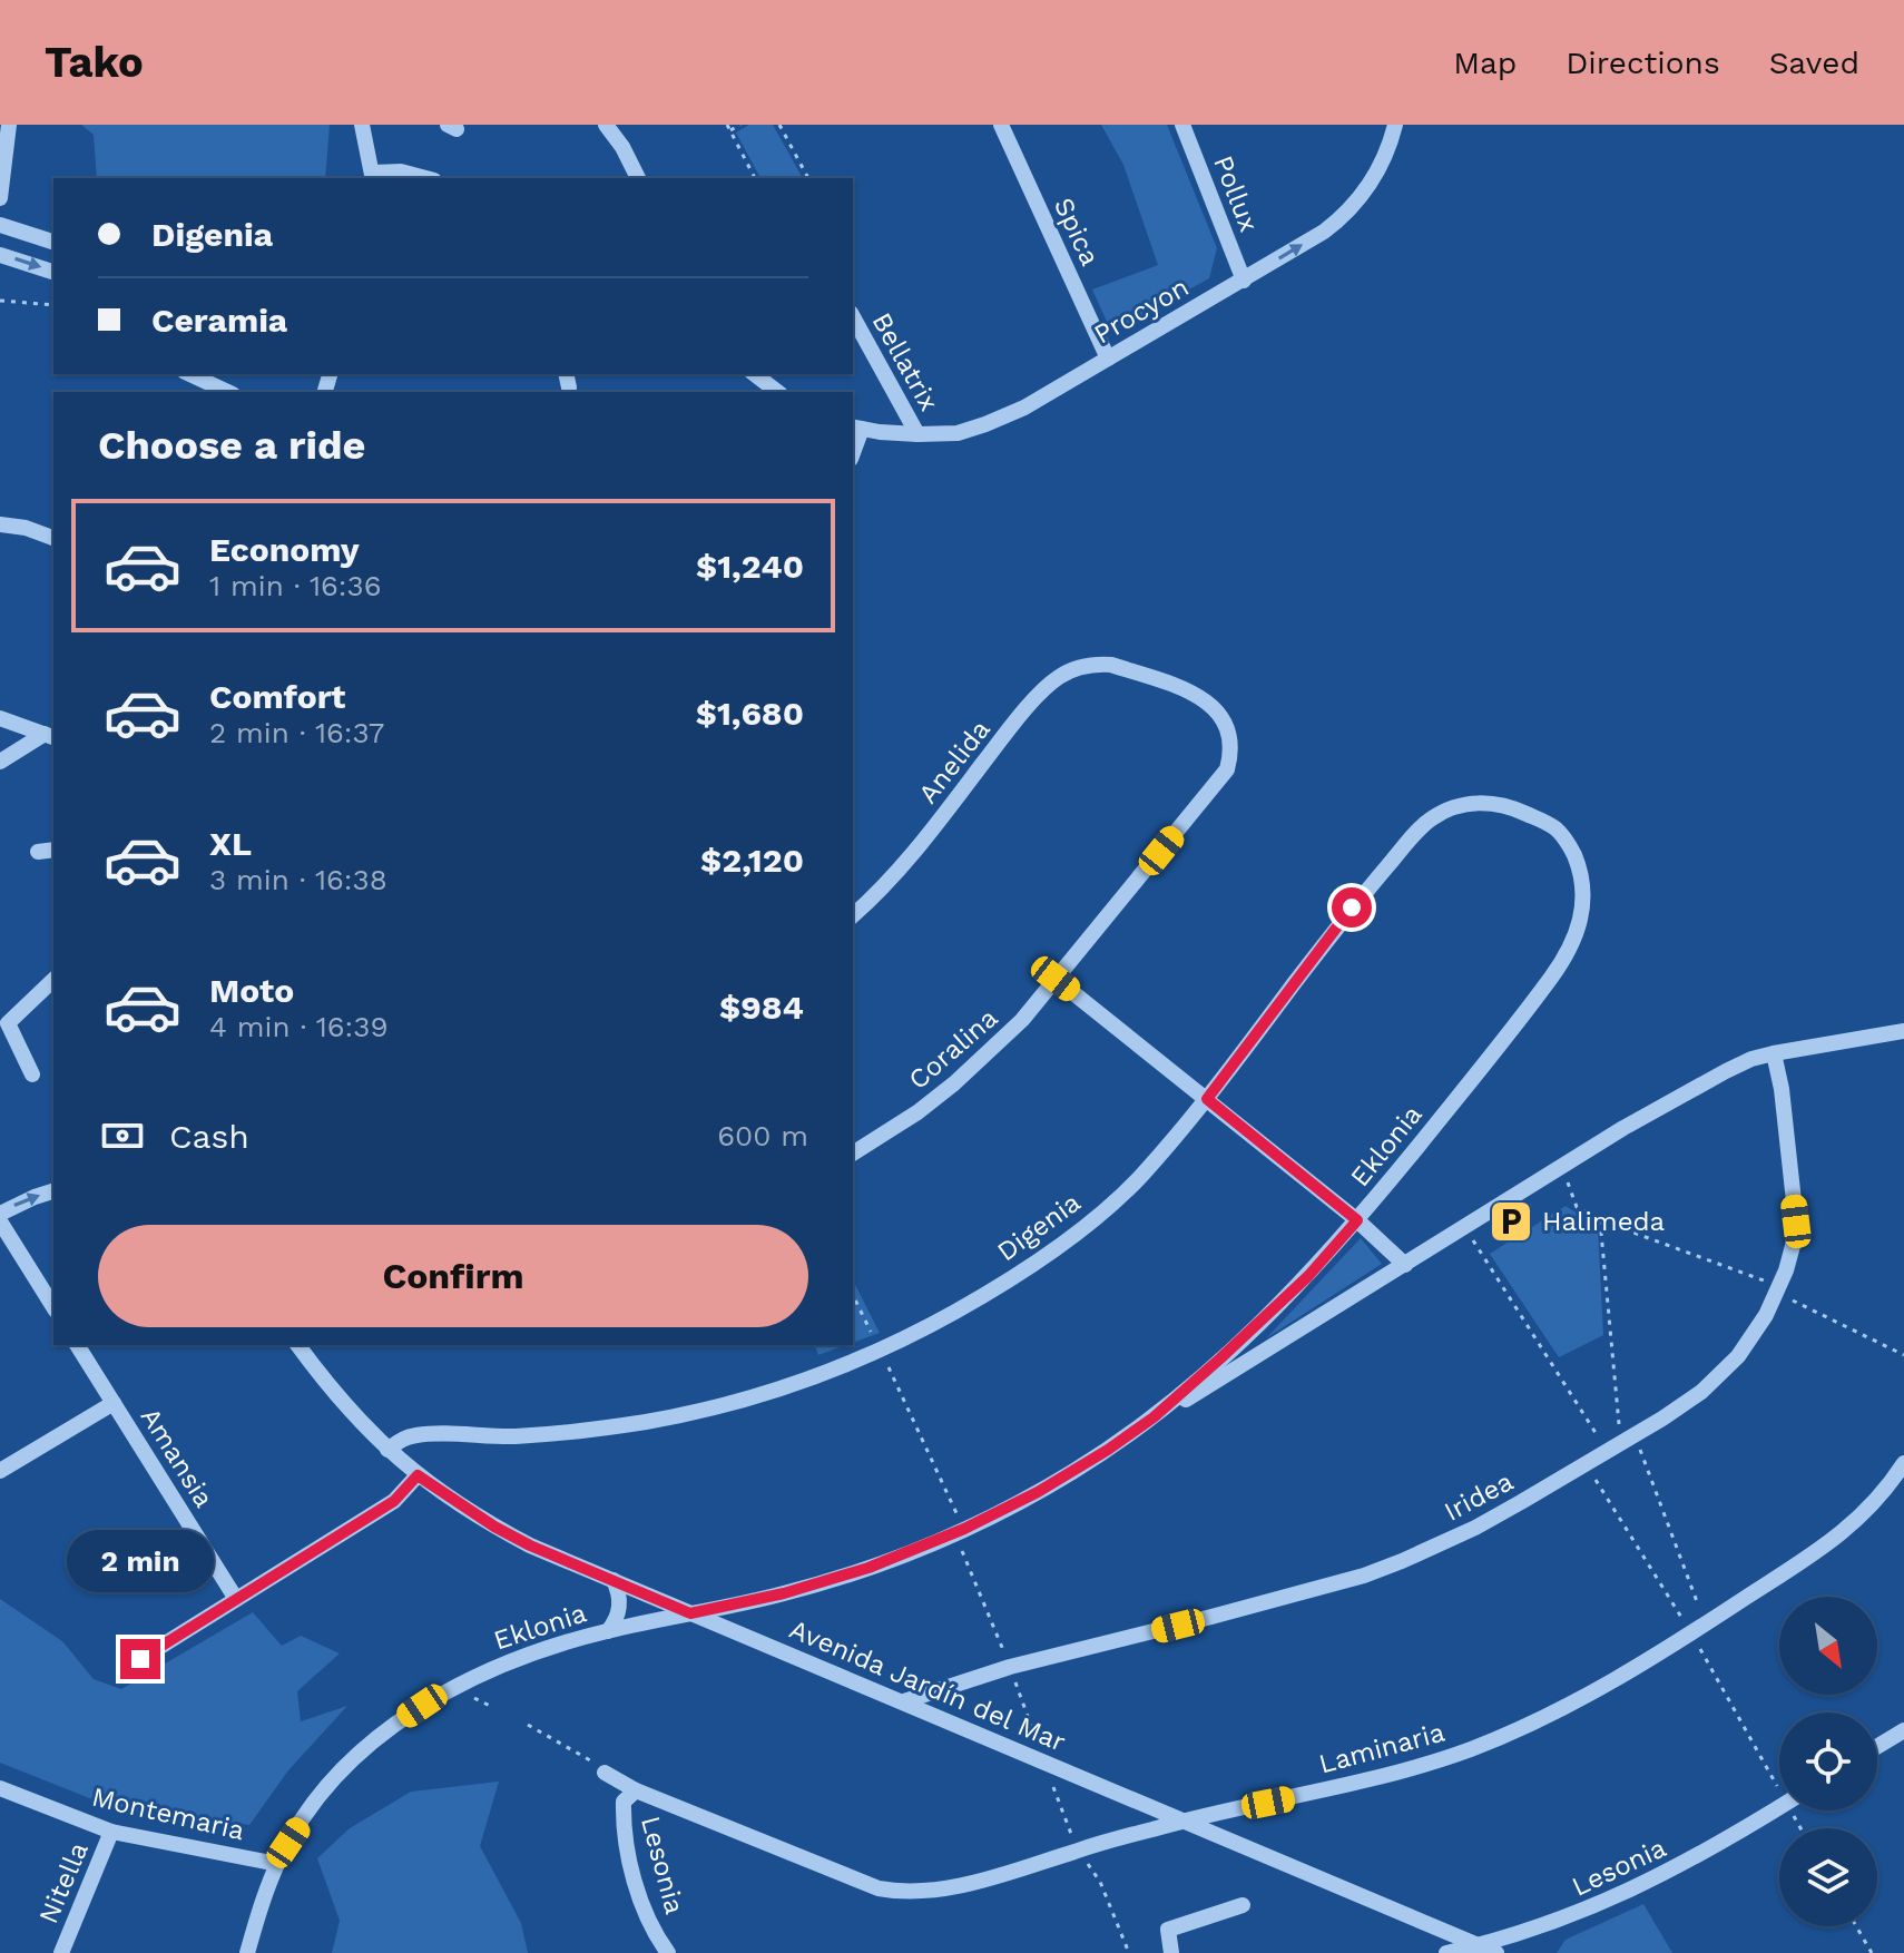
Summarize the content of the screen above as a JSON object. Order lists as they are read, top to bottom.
{
  "streets": {
    "street": [
      "Pollux",
      "Spica",
      "Procyon",
      "Bellatrix",
      "Anelida",
      "Coralina",
      "Eklonia",
      "Digenia",
      "Amansia",
      "Iridea",
      "Avenida Jardín del Mar",
      "Laminaria",
      "Montemaria",
      "Lesonia",
      "Nitella"
    ]
  },
  "crossings": [
    ["Pollux", "Procyon"],
    ["Spica", "Procyon"],
    ["Procyon", "Bellatrix"],
    ["Anelida", "Coralina"],
    ["Eklonia", "Digenia"],
    ["Eklonia", "Avenida Jardín del Mar"],
    ["Eklonia", "Montemaria"],
    ["Digenia", "Avenida Jardín del Mar"],
    ["Iridea", "Avenida Jardín del Mar"],
    ["Avenida Jardín del Mar", "Laminaria"],
    ["Avenida Jardín del Mar", "Lesonia"],
    ["Laminaria", "Lesonia"],
    ["Montemaria", "Nitella"]
  ],
  "places": {
    "parking": ["Halimeda"]
  },
  "north": "bottom right",
  "page": {
    "header": "Tako",
    "nav": ["Map", "Directions", "Saved"],
    "banner": ["Digenia", "Ceramia"],
    "heading": "Choose a ride",
    "list": [
      {
        "name": "Economy",
        "note": "1 min · 16:36",
        "value": "$1,240"
      },
      {
        "name": "Comfort",
        "note": "2 min · 16:37",
        "value": "$1,680"
      },
      {
        "name": "XL",
        "note": "3 min · 16:38",
        "value": "$2,120"
      },
      {
        "name": "Moto",
        "note": "4 min · 16:39",
        "value": "$984"
      }
    ],
    "pay": ["Cash", "600 m"],
    "buttons": "Confirm",
    "bubble": "2 min"
  }
}
